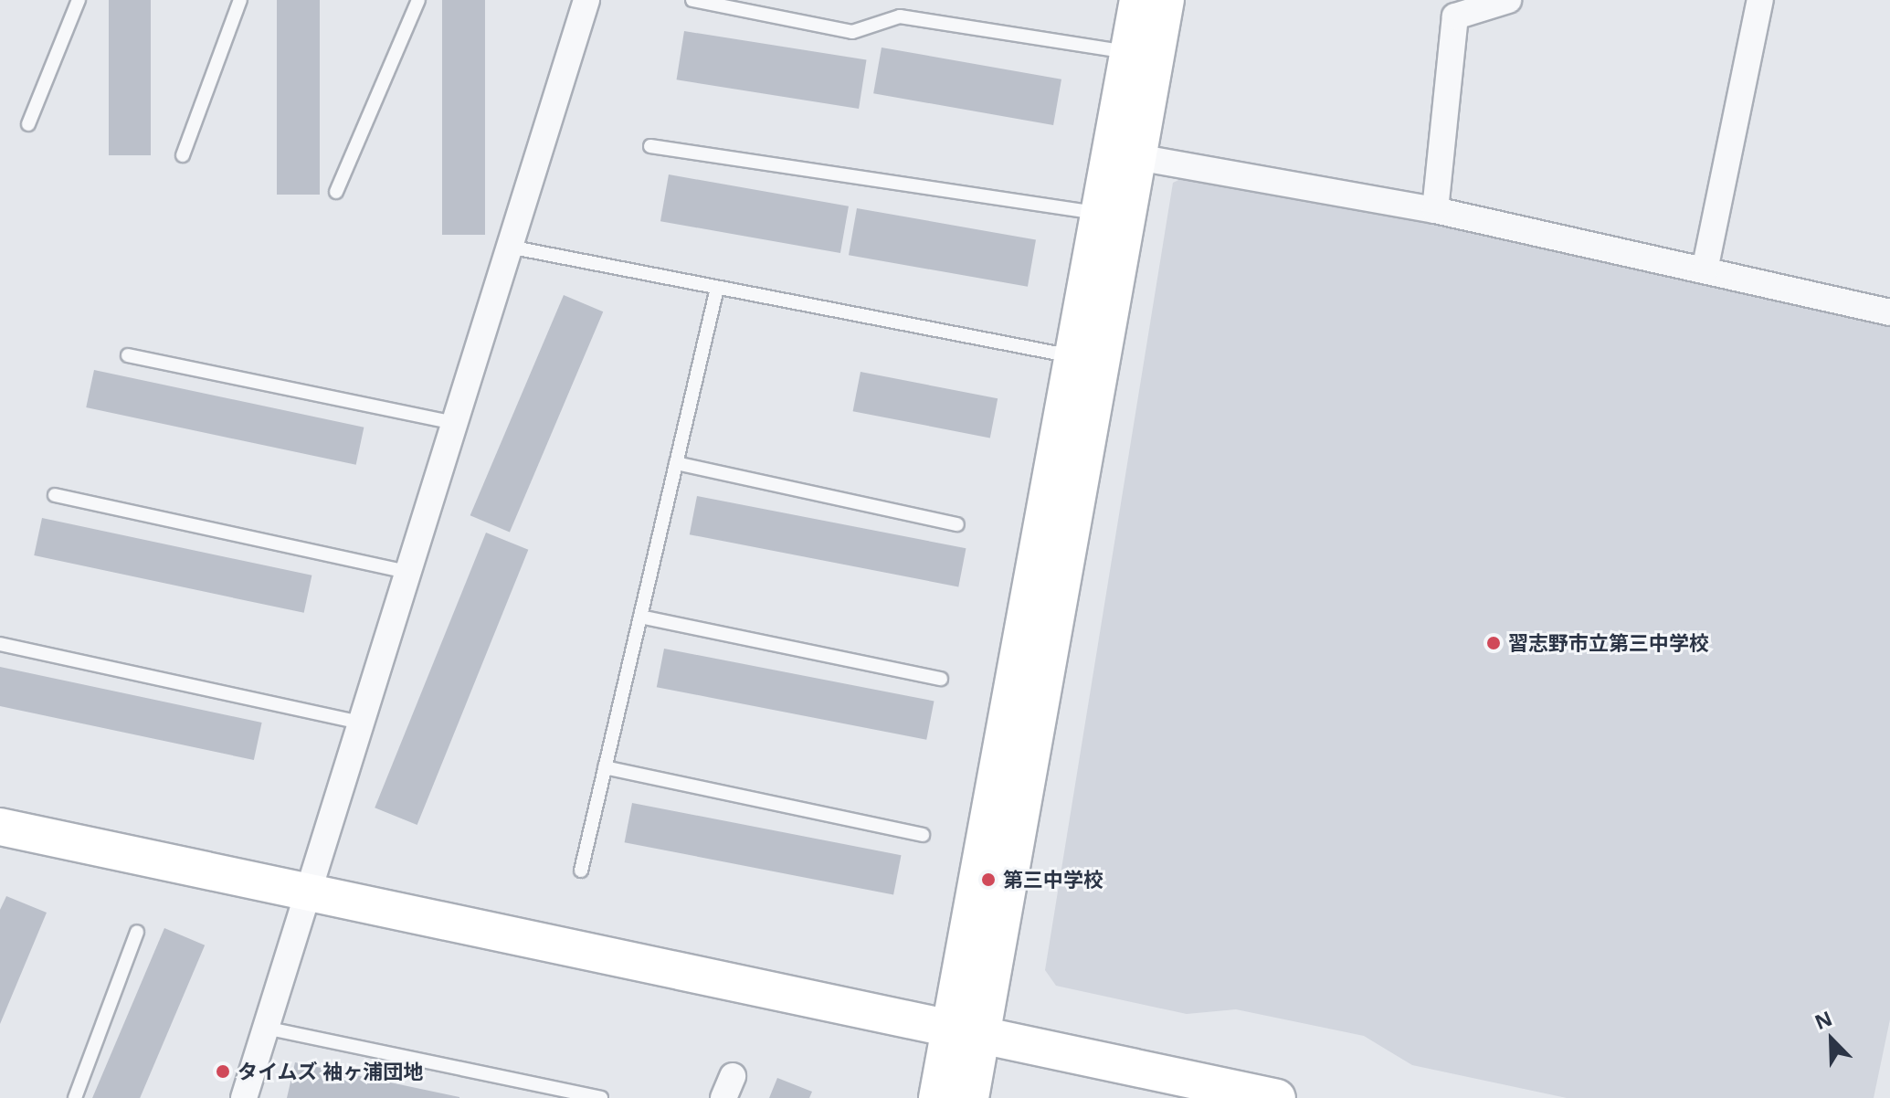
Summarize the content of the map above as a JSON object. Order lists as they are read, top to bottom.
{
  "places": ["習志野市立第三中学校", "第三中学校", "タイムズ 袖ヶ浦団地"],
  "north": "top left"
}
